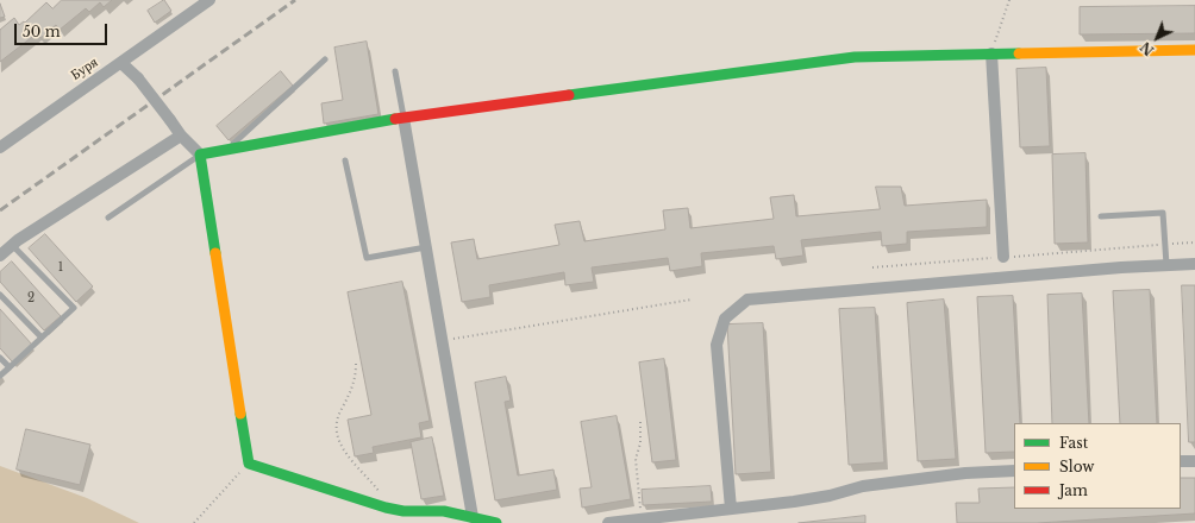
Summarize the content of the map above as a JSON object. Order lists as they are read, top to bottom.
{
  "streets": {
    "street": ["Буря"]
  },
  "house_numbers": ["1", "2"],
  "legend": ["Fast", "Slow", "Jam"],
  "scale_bar": "50 m",
  "north": "bottom left"
}
